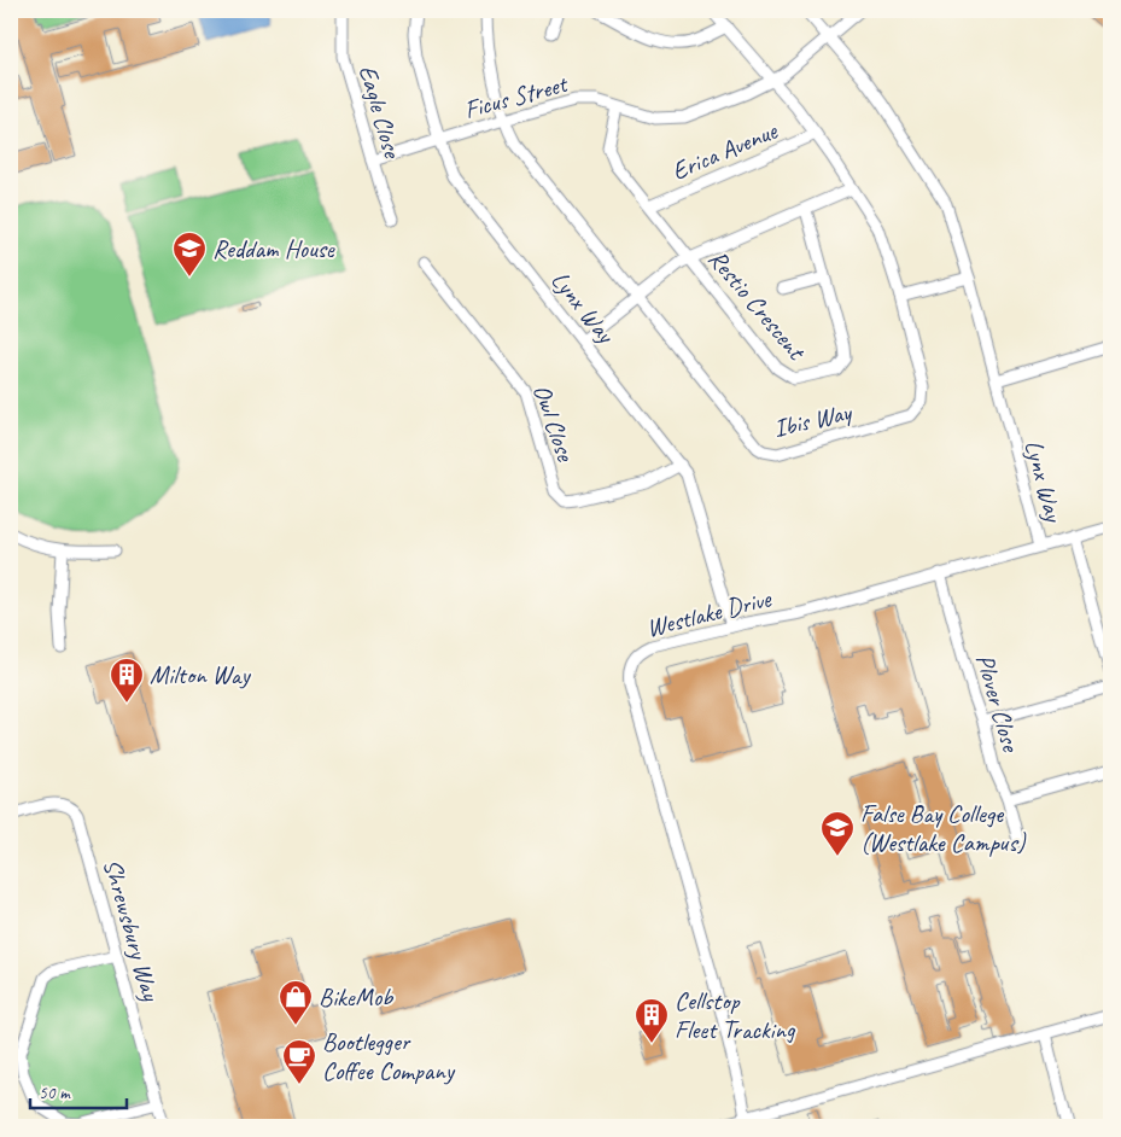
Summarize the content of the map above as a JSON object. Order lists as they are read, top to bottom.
{
  "streets": {
    "street": [
      "Ficus Street",
      "Eagle Close",
      "Erica Avenue",
      "Restio Crescent",
      "Lynx Way",
      "Ibis Way",
      "Owl Close",
      "Westlake Drive",
      "Plover Close",
      "Shrewsbury Way"
    ]
  },
  "crossings": [
    ["Ficus Street", "Eagle Close"],
    ["Ficus Street", "Restio Crescent"],
    ["Ficus Street", "Lynx Way"],
    ["Ficus Street", "Ibis Way"],
    ["Erica Avenue", "Restio Crescent"],
    ["Erica Avenue", "Ibis Way"],
    ["Lynx Way", "Owl Close"],
    ["Lynx Way", "Westlake Drive"],
    ["Westlake Drive", "Plover Close"]
  ],
  "places": {
    "school or university": ["Reddam House", "False Bay College (Westlake Campus)"],
    "building": ["Milton Way", "Cellstop Fleet Tracking"],
    "shop": ["BikeMob"],
    "cafe": ["Bootlegger Coffee Company"]
  },
  "scale_bar": "50 m"
}
